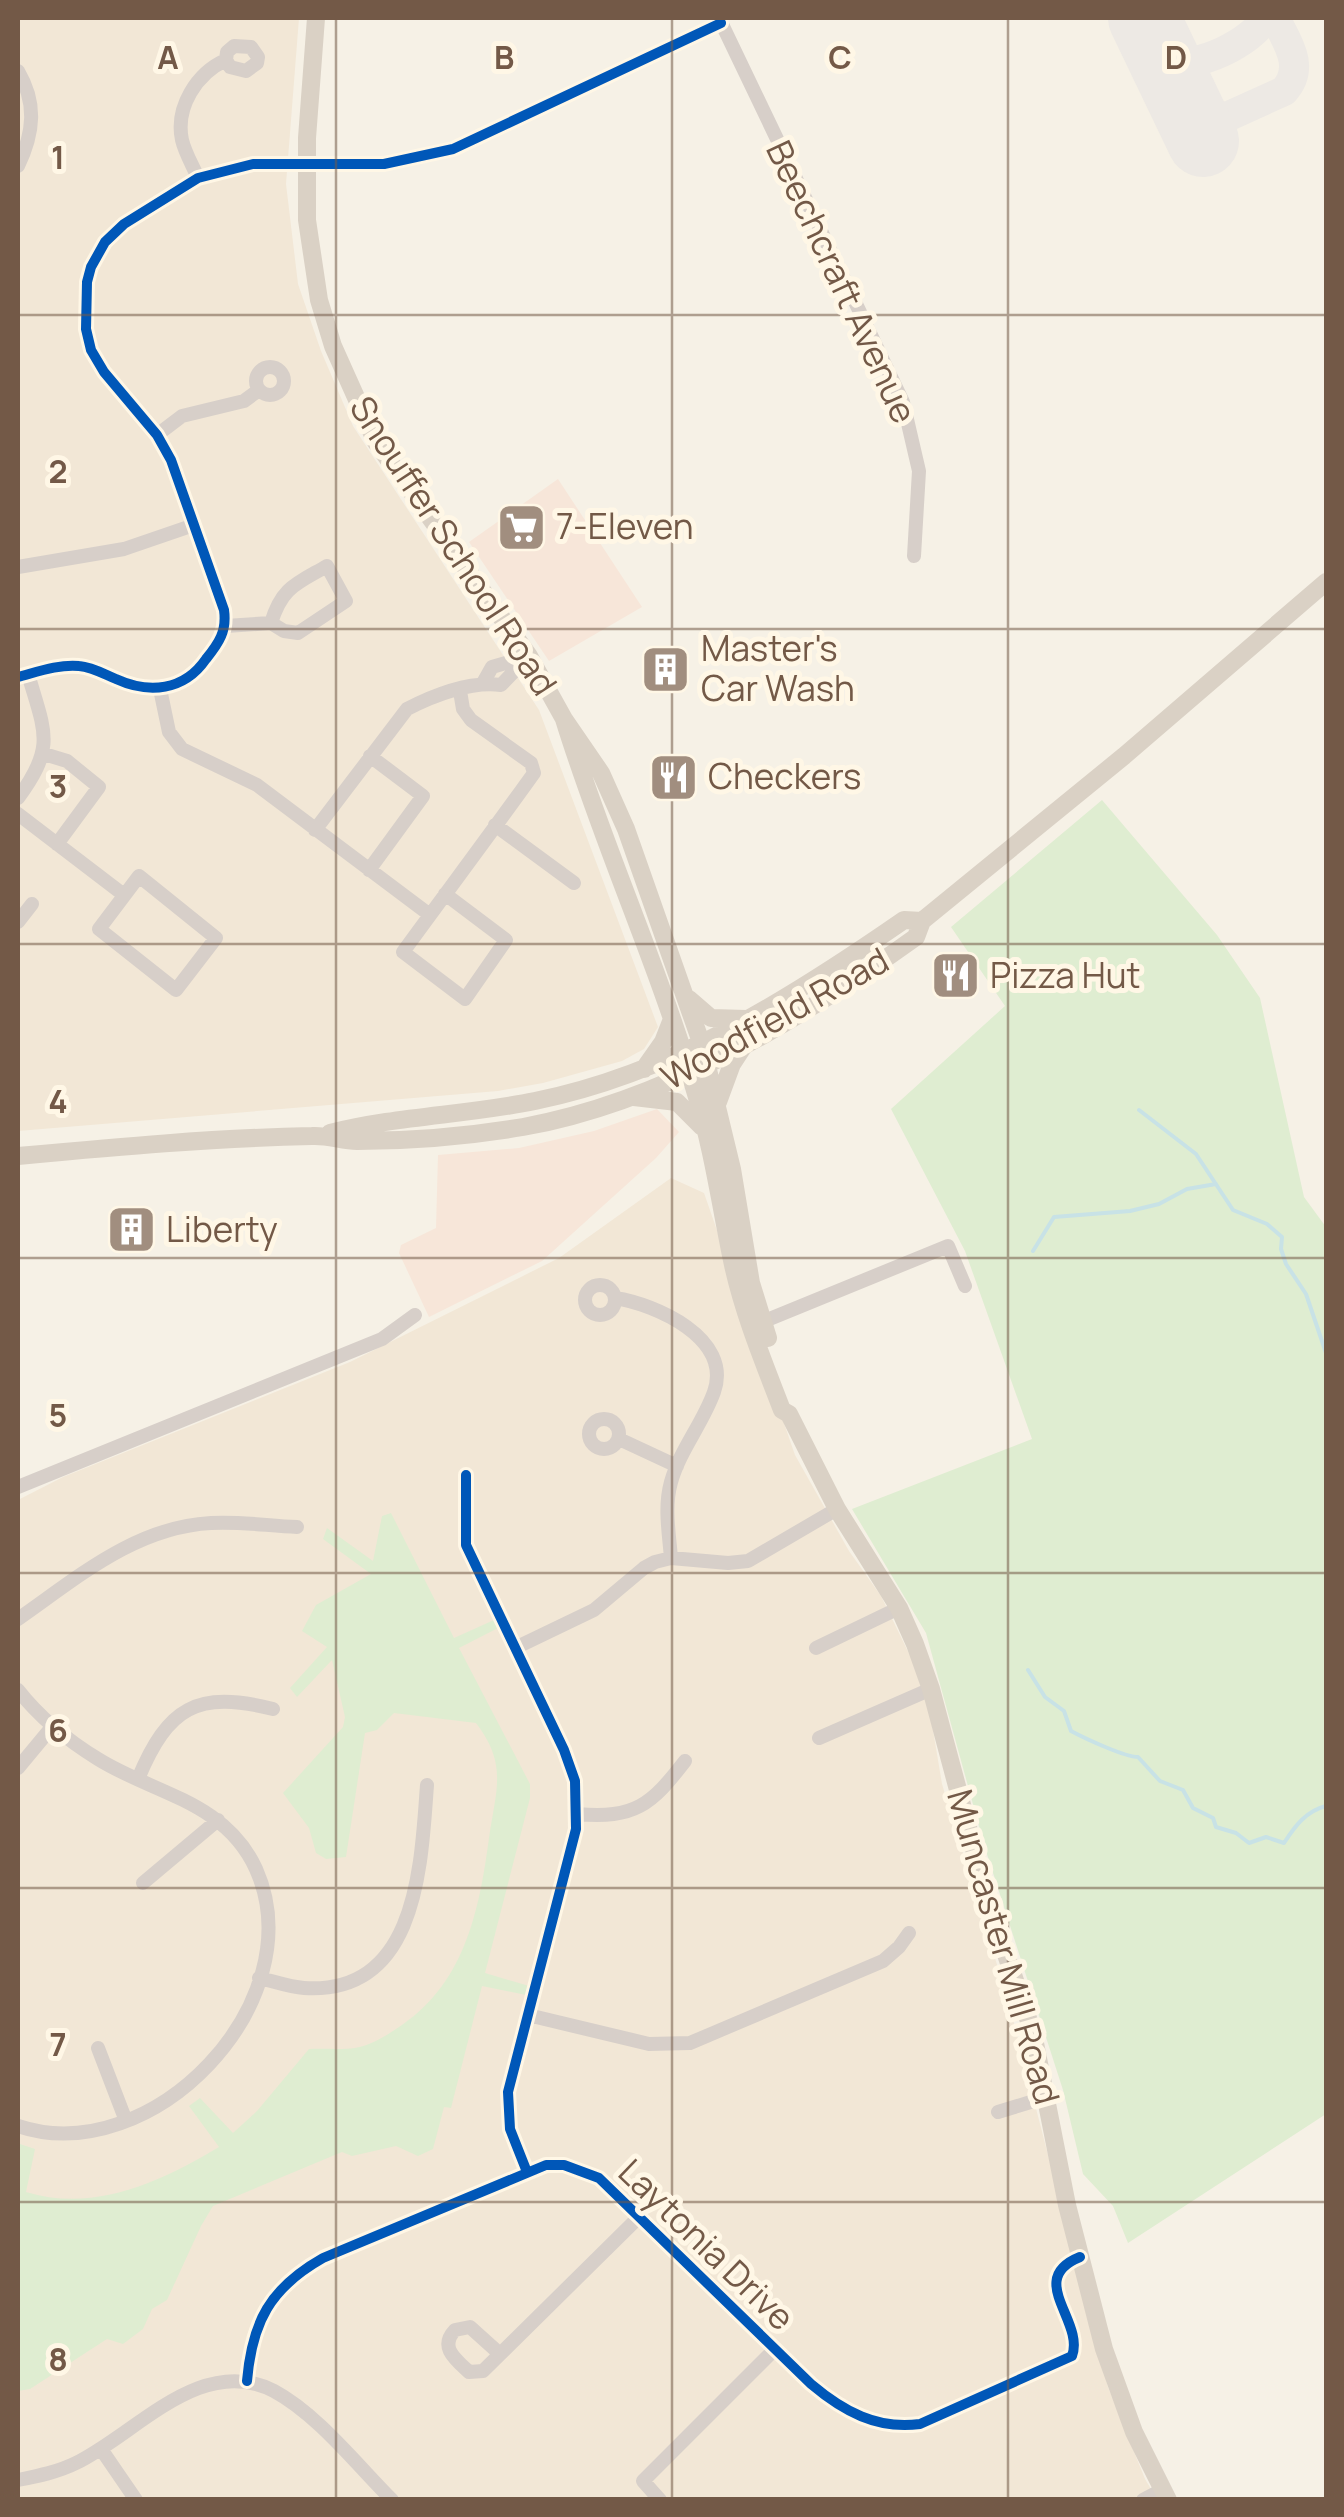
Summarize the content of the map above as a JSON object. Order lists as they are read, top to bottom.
{
  "streets": {
    "main road": ["Snouffer School Road", "Woodfield Road", "Muncaster Mill Road"],
    "street": ["Beechcraft Avenue", "Laytonia Drive"]
  },
  "crossings": [
    ["Snouffer School Road", "Woodfield Road"],
    ["Snouffer School Road", "Muncaster Mill Road"],
    ["Woodfield Road", "Muncaster Mill Road"],
    ["Muncaster Mill Road", "Laytonia Drive"]
  ],
  "places": {
    "supermarket": ["7-Eleven"],
    "building": ["Master's Car Wash", "Liberty"],
    "restaurant": ["Checkers", "Pizza Hut"]
  },
  "grid": {
    "columns": [
      "A",
      "B",
      "C",
      "D"
    ],
    "rows": [
      "1",
      "2",
      "3",
      "4",
      "5",
      "6",
      "7",
      "8"
    ]
  }
}
